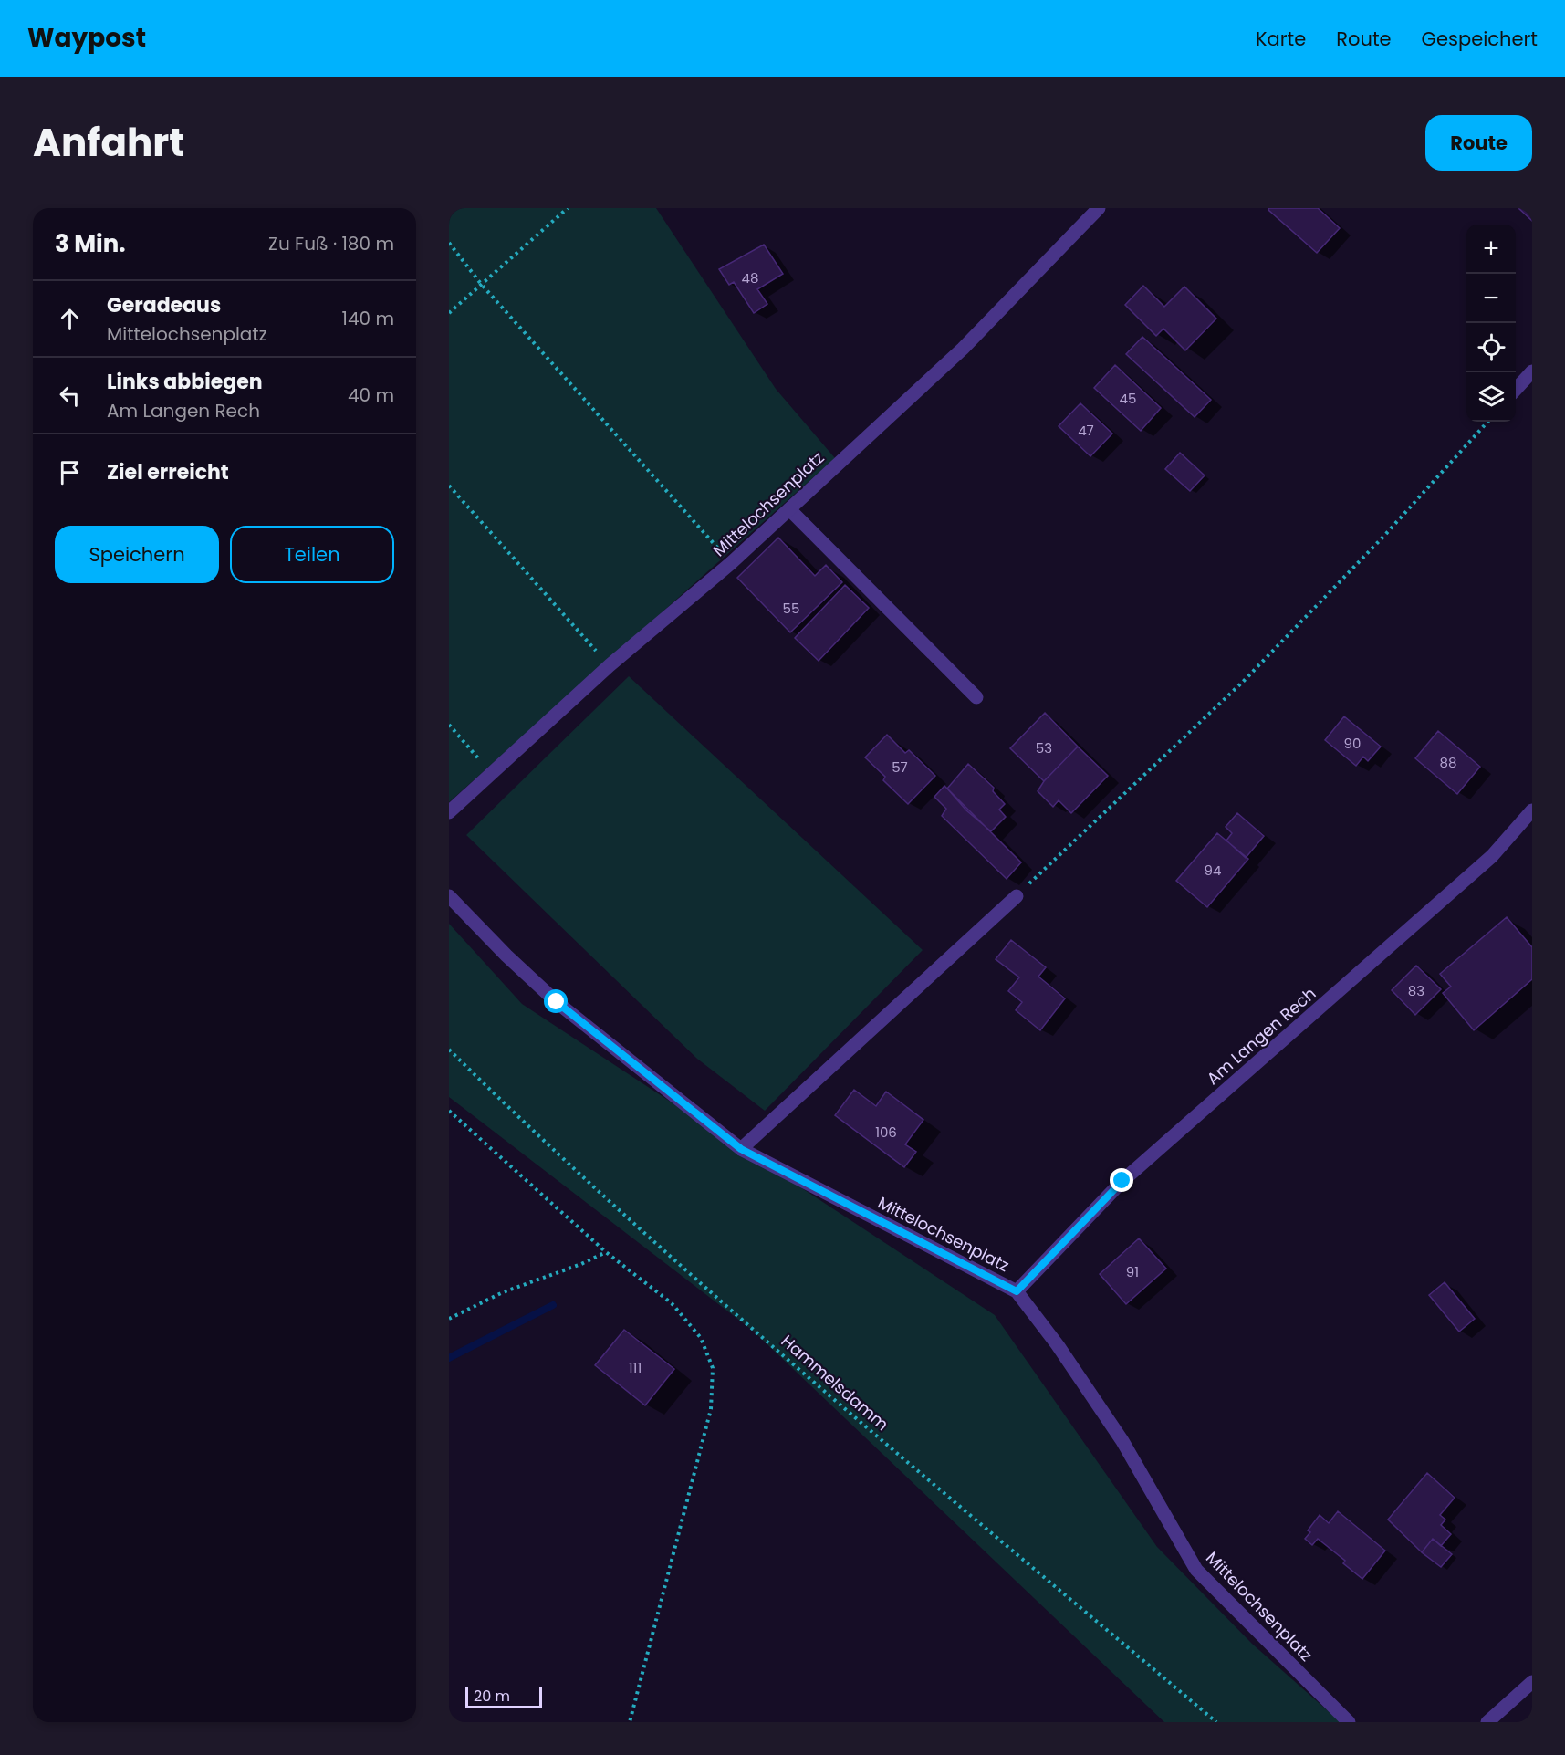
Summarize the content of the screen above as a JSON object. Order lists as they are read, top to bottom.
{
  "streets": {
    "street": ["Mittelochsenplatz", "Am Langen Rech"],
    "path": ["Hammelsdamm"]
  },
  "crossings": [
    ["Mittelochsenplatz", "Am Langen Rech"]
  ],
  "house_numbers": [
    "48",
    "45",
    "47",
    "55",
    "90",
    "53",
    "88",
    "57",
    "94",
    "83",
    "106",
    "91",
    "111"
  ],
  "scale_bar": "20 m",
  "page": {
    "header": "Waypost",
    "nav": ["Karte", "Route", "Gespeichert"],
    "title": "Anfahrt",
    "buttons": [
      "Route",
      ["Speichern", "Teilen"]
    ],
    "heading": ["3 Min.", "Zu Fuß · 180 m"],
    "map_buttons": ["+", "−"],
    "list": [
      ["Geradeaus", "Mittelochsenplatz", "140 m"],
      ["Links abbiegen", "Am Langen Rech", "40 m"],
      "Ziel erreicht"
    ],
    "scale": "20 m"
  }
}
